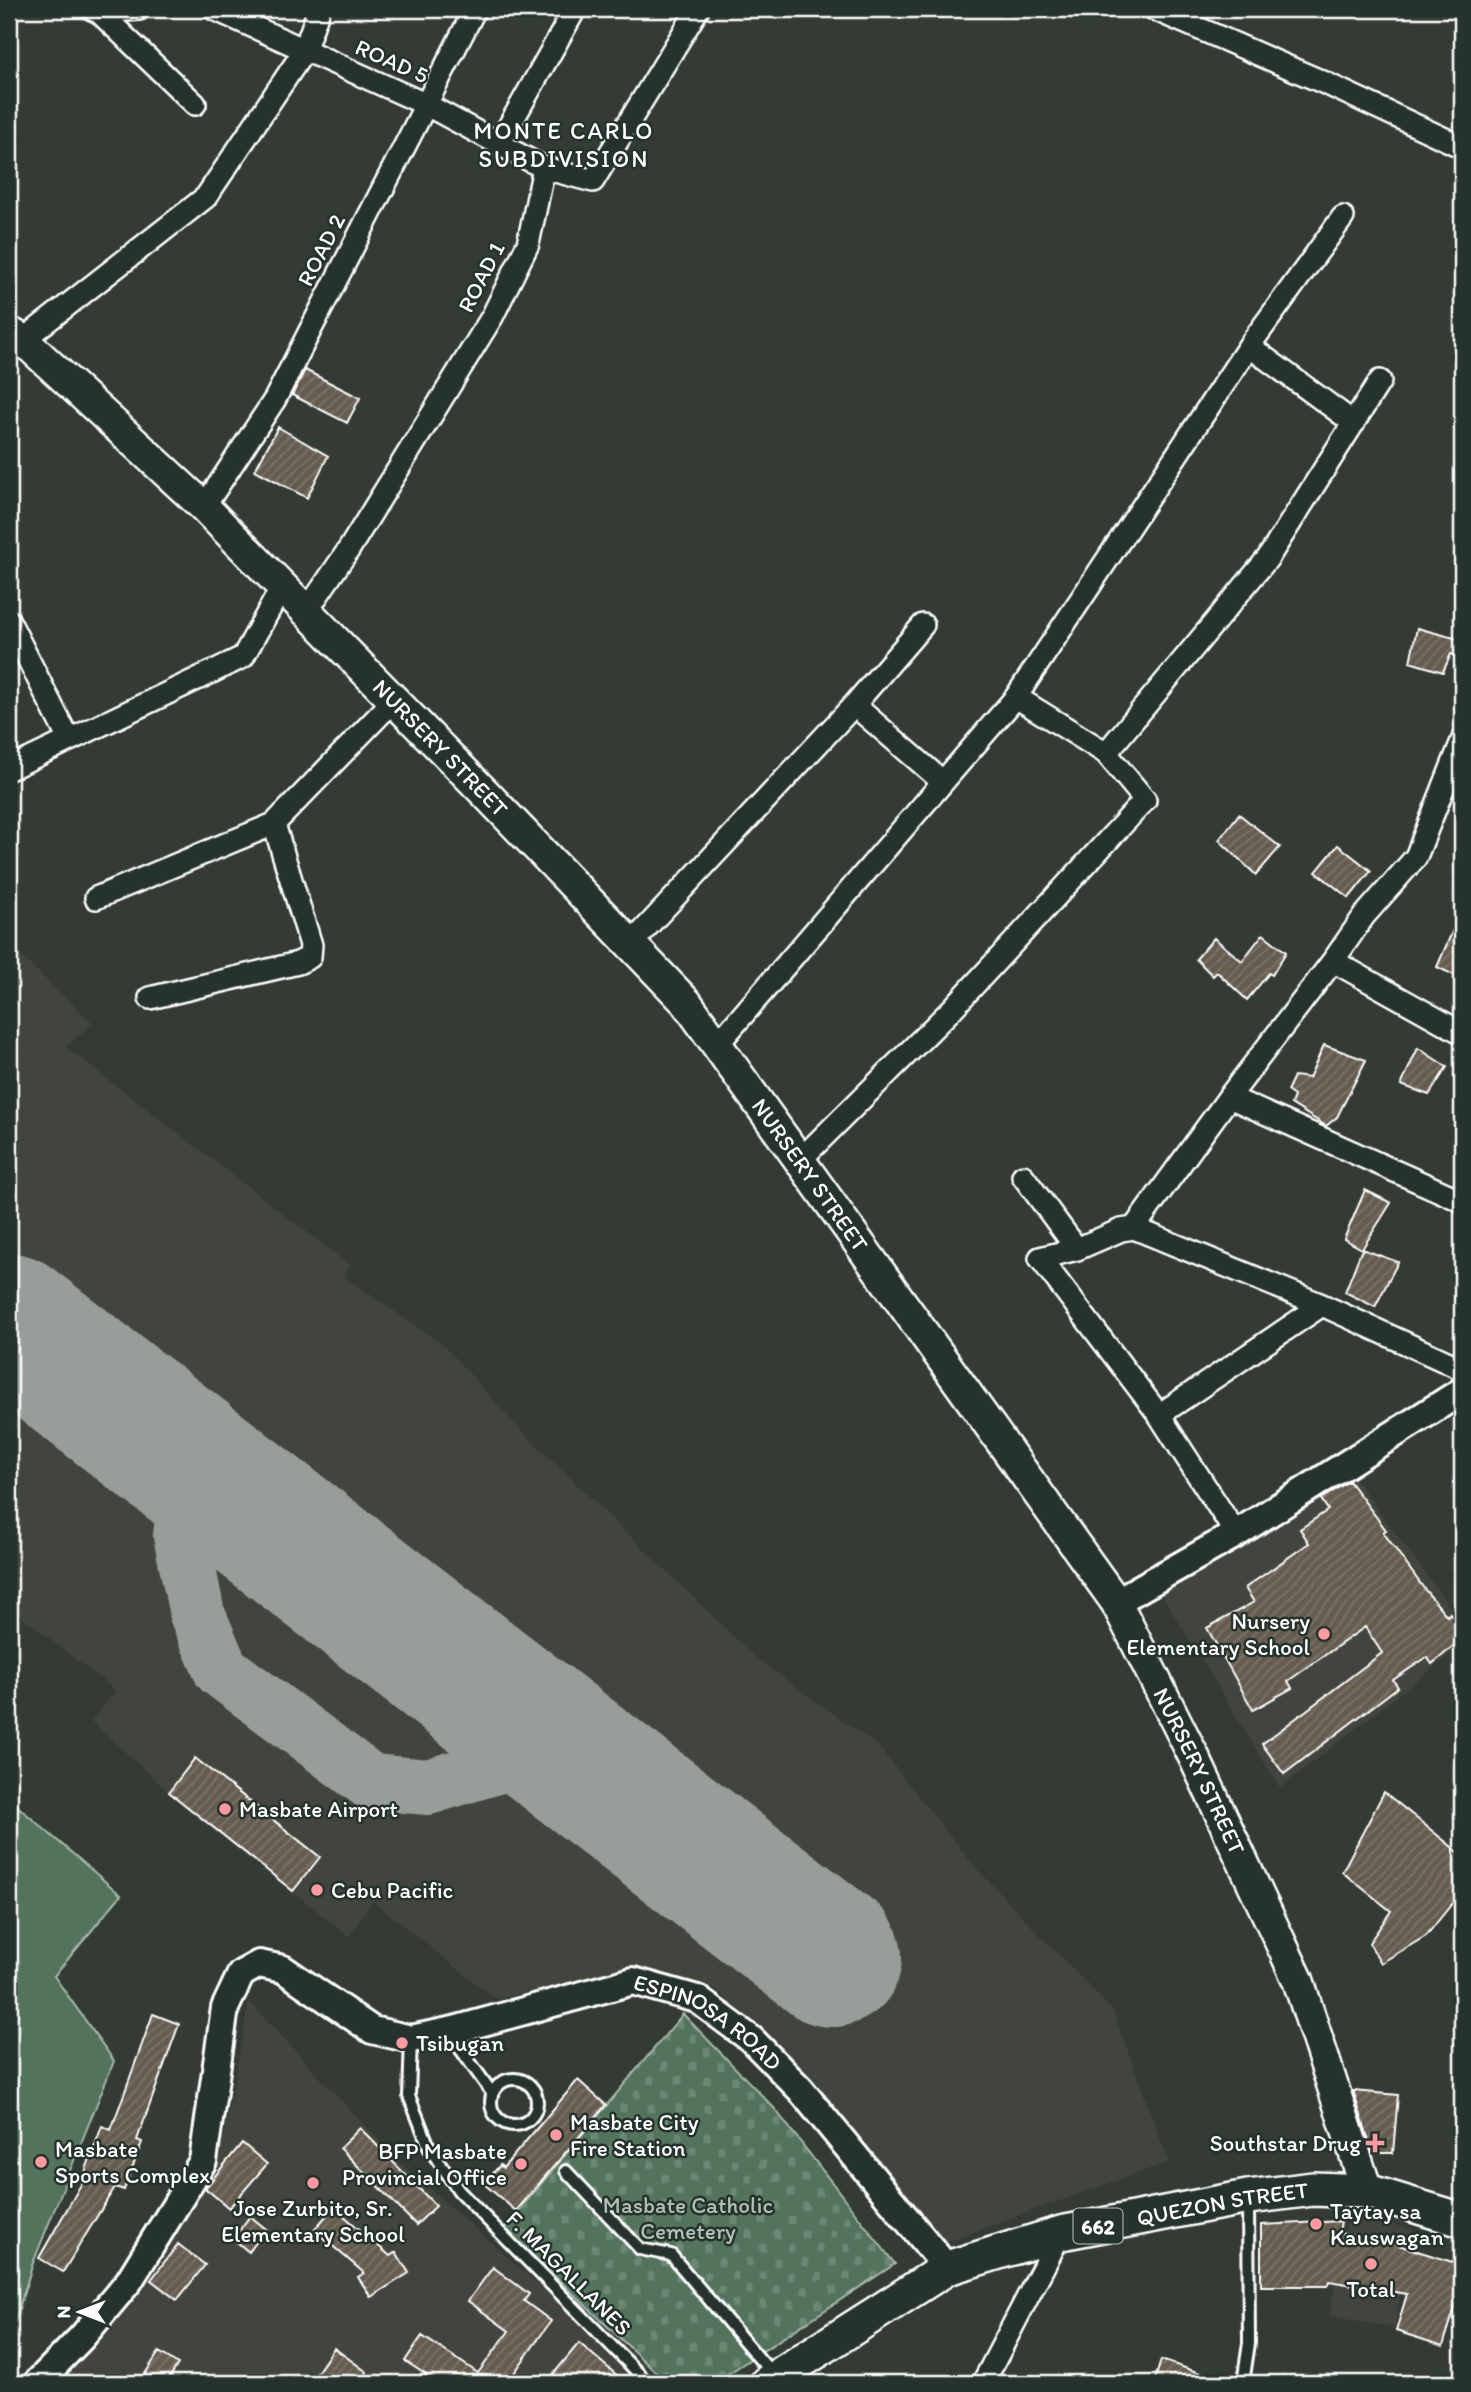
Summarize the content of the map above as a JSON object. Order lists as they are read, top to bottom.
{
  "streets": {
    "main road": ["NURSERY STREET", "QUEZON STREET", "662"],
    "street": [
      "ROAD 5",
      "ROAD 2",
      "ROAD 1",
      "ESPINOSA ROAD"
    ],
    "lane": ["F. MAGALLANES"]
  },
  "crossings": [
    ["ROAD 5", "ROAD 2"],
    ["ROAD 5", "ROAD 1"],
    ["ROAD 2", "NURSERY STREET"],
    ["ROAD 1", "NURSERY STREET"],
    ["NURSERY STREET", "QUEZON STREET"],
    ["ESPINOSA ROAD", "QUEZON STREET"],
    ["ESPINOSA ROAD", "F. MAGALLANES"]
  ],
  "districts": ["MONTE CARLO SUBDIVISION"],
  "parks": ["Masbate Catholic Cemetery"],
  "places": {
    "other": [
      "Nursery Elementary School",
      "Masbate Airport",
      "Cebu Pacific",
      "Tsibugan",
      "Masbate City Fire Station",
      "Masbate Sports Complex",
      "BFP Masbate Provincial Office",
      "Jose Zurbito, Sr. Elementary School",
      "Taytay sa Kauswagan",
      "Total"
    ],
    "health": ["Southstar Drug"]
  },
  "north": "left"
}
